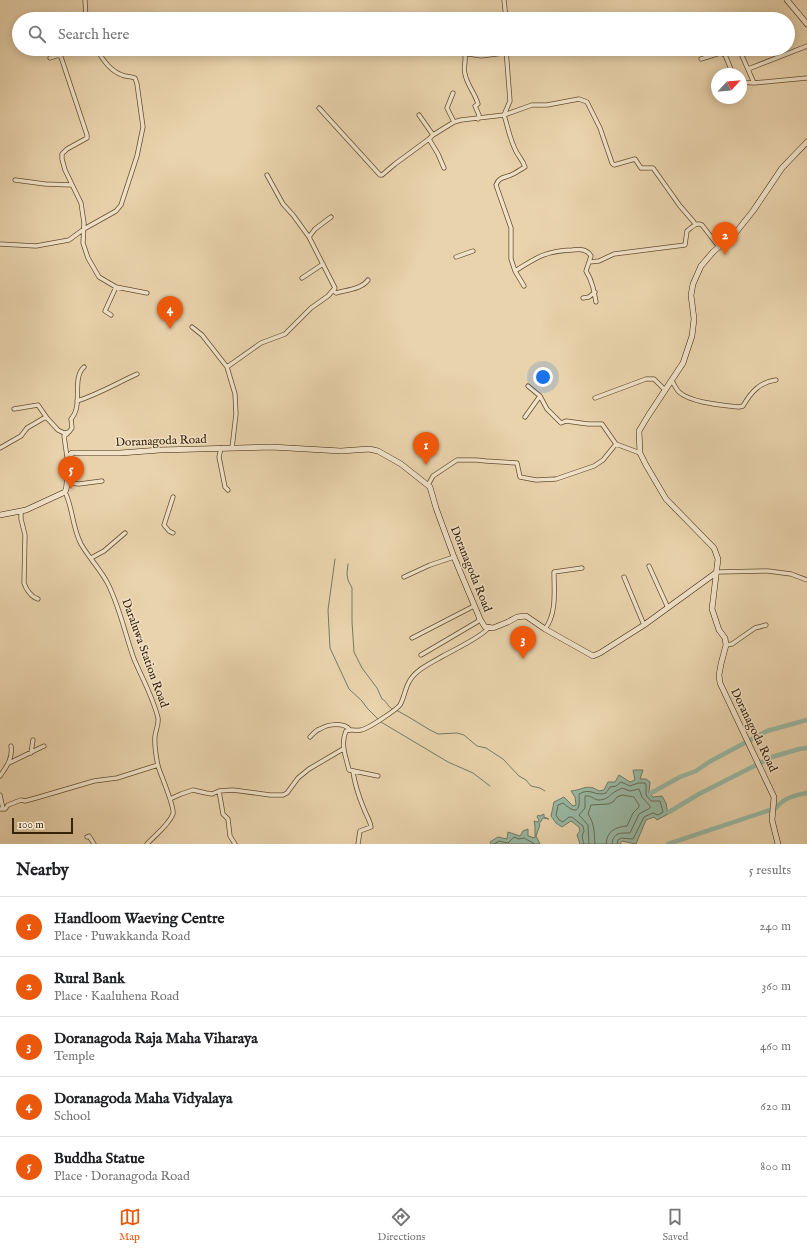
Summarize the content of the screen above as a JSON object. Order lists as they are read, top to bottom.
{
  "streets": {
    "street": ["Doranagoda Road", "Daraluwa Station Road"]
  },
  "scale_bar": "100 m",
  "north": "top right",
  "page": {
    "search": "Search here",
    "pins": [
      "2",
      "4",
      "1",
      "5",
      "3"
    ],
    "scale": "100 m",
    "heading": ["Nearby", "5 results"],
    "list": [
      {
        "mark": "1",
        "name": "Handloom Waeving Centre",
        "note": "Place · Puwakkanda Road",
        "value": "240 m"
      },
      {
        "mark": "2",
        "name": "Rural Bank",
        "note": "Place · Kaaluhena Road",
        "value": "360 m"
      },
      {
        "mark": "3",
        "name": "Doranagoda Raja Maha Viharaya",
        "note": "Temple",
        "value": "460 m"
      },
      {
        "mark": "4",
        "name": "Doranagoda Maha Vidyalaya",
        "note": "School",
        "value": "620 m"
      },
      {
        "mark": "5",
        "name": "Buddha Statue",
        "note": "Place · Doranagoda Road",
        "value": "800 m"
      }
    ],
    "nav": ["Map", "Directions", "Saved"]
  }
}
